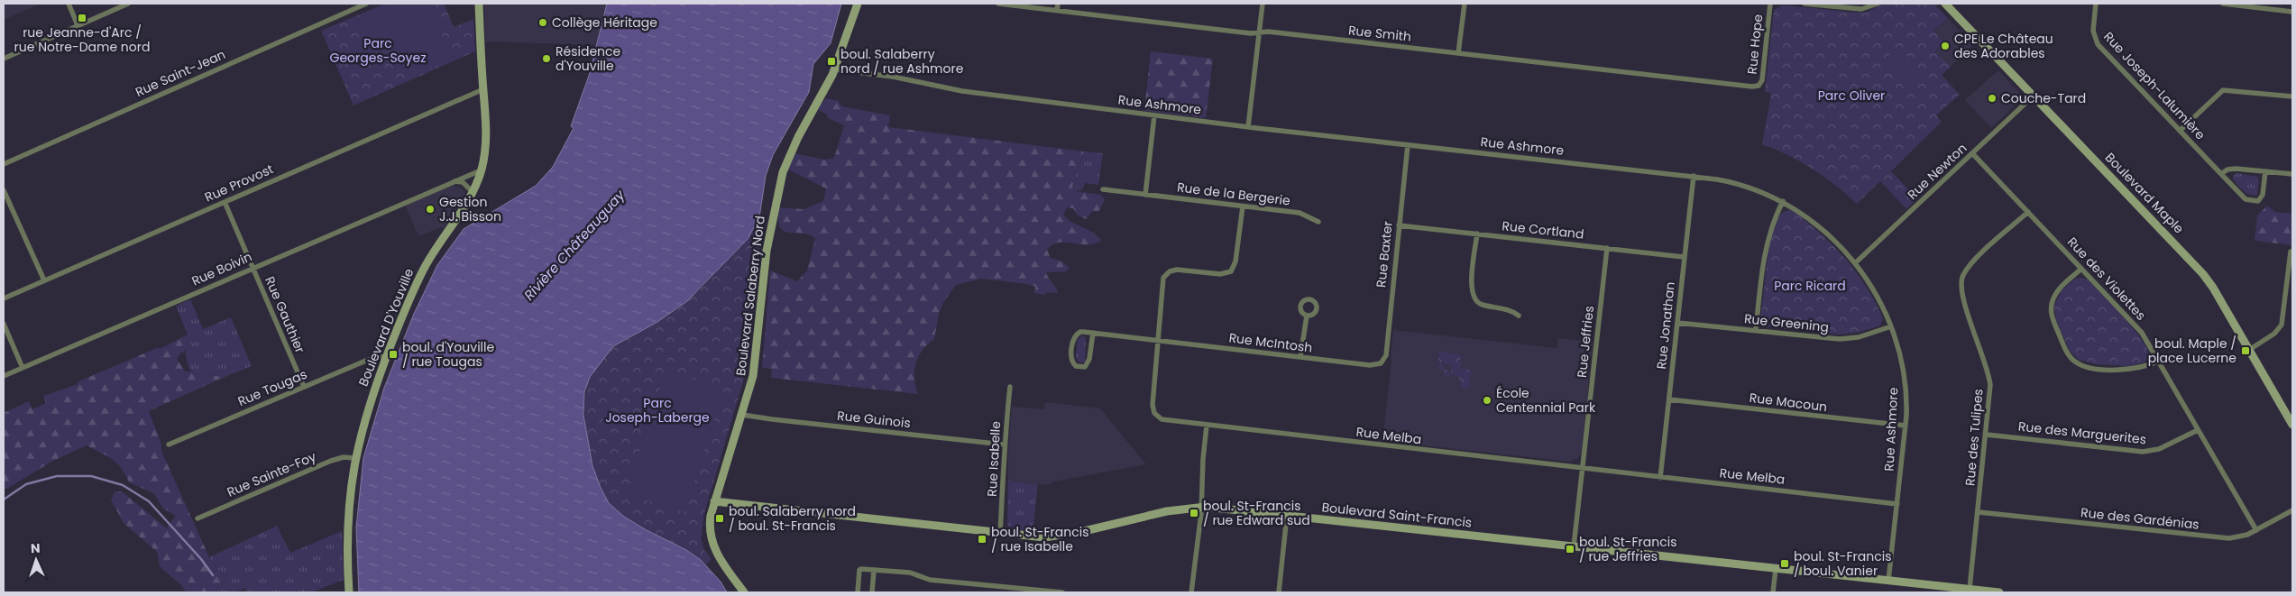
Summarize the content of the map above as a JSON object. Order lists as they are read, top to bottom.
{
  "streets": {
    "street": [
      "Rue Smith",
      "Rue Hope",
      "Rue Saint-Jean",
      "Rue Joseph-Lalumière",
      "Rue Ashmore",
      "Rue Newton",
      "Rue Provost",
      "Boulevard Maple",
      "Rue de la Bergerie",
      "Rue Cortland",
      "Rue Baxter",
      "Rue Boivin",
      "Rue des Violettes",
      "Boulevard Salaberry Nord",
      "Rue Gauthier",
      "Rue Greening",
      "Rue Jonathan",
      "Boulevard D'Youville",
      "Rue Jeffries",
      "Rue McIntosh",
      "Rue Tougas",
      "Rue Macoun",
      "Rue Guinois",
      "Rue des Marguerites",
      "Rue Melba",
      "Rue des Tulipes",
      "Rue Isabelle",
      "Rue Sainte-Foy",
      "Boulevard Saint-Francis",
      "Rue des Gardénias"
    ]
  },
  "crossings": [
    ["Rue Smith", "Rue Hope"],
    ["Rue Ashmore", "Rue Newton"],
    ["Rue Ashmore", "Rue Baxter"],
    ["Rue Ashmore", "Boulevard Salaberry Nord"],
    ["Rue Ashmore", "Rue Greening"],
    ["Rue Ashmore", "Rue Jonathan"],
    ["Rue Ashmore", "Rue Macoun"],
    ["Rue Ashmore", "Rue Melba"],
    ["Rue Ashmore", "Boulevard Saint-Francis"],
    ["Rue Newton", "Boulevard Maple"],
    ["Rue Newton", "Rue des Violettes"],
    ["Rue Provost", "Rue Gauthier"],
    ["Rue Provost", "Boulevard D'Youville"],
    ["Rue de la Bergerie", "Rue Melba"],
    ["Rue Cortland", "Rue Baxter"],
    ["Rue Cortland", "Rue Jonathan"],
    ["Rue Cortland", "Rue Jeffries"],
    ["Rue Baxter", "Rue McIntosh"],
    ["Rue Boivin", "Rue Gauthier"],
    ["Rue Boivin", "Boulevard D'Youville"],
    ["Rue des Violettes", "Rue des Marguerites"],
    ["Rue des Violettes", "Rue des Tulipes"],
    ["Rue des Violettes", "Rue des Gardénias"],
    ["Boulevard Salaberry Nord", "Rue Guinois"],
    ["Boulevard Salaberry Nord", "Boulevard Saint-Francis"],
    ["Rue Gauthier", "Rue Tougas"],
    ["Rue Greening", "Rue Jonathan"],
    ["Rue Jonathan", "Rue Macoun"],
    ["Rue Jonathan", "Rue Melba"],
    ["Boulevard D'Youville", "Rue Tougas"],
    ["Boulevard D'Youville", "Rue Sainte-Foy"],
    ["Rue Jeffries", "Rue Melba"],
    ["Rue Jeffries", "Boulevard Saint-Francis"],
    ["Rue McIntosh", "Rue Melba"],
    ["Rue Guinois", "Rue Isabelle"],
    ["Rue des Marguerites", "Rue des Tulipes"],
    ["Rue des Tulipes", "Boulevard Saint-Francis"],
    ["Rue des Tulipes", "Rue des Gardénias"],
    ["Rue Isabelle", "Boulevard Saint-Francis"]
  ],
  "water": ["Rivière Châteauguay"],
  "parks": [
    "Parc Georges-Soyez",
    "Parc Oliver",
    "Parc Ricard",
    "Parc Joseph-Laberge"
  ],
  "places": {
    "transit": [
      "rue Jeanne-d'Arc / rue Notre-Dame nord",
      "boul. Salaberry nord / rue Ashmore",
      "boul. Maple / place Lucerne",
      "boul. d'Youville / rue Tougas",
      "boul. St-Francis / rue Edward sud",
      "boul. Salaberry nord / boul. St-Francis",
      "boul. St-Francis / rue Isabelle",
      "boul. St-Francis / rue Jeffries",
      "boul. St-Francis / boul. Vanier"
    ],
    "other": [
      "Collège Héritage",
      "CPE Le Château des Adorables",
      "Résidence d'Youville",
      "Couche-Tard",
      "Gestion J.J. Bisson",
      "École Centennial Park"
    ]
  },
  "north": "top"
}
